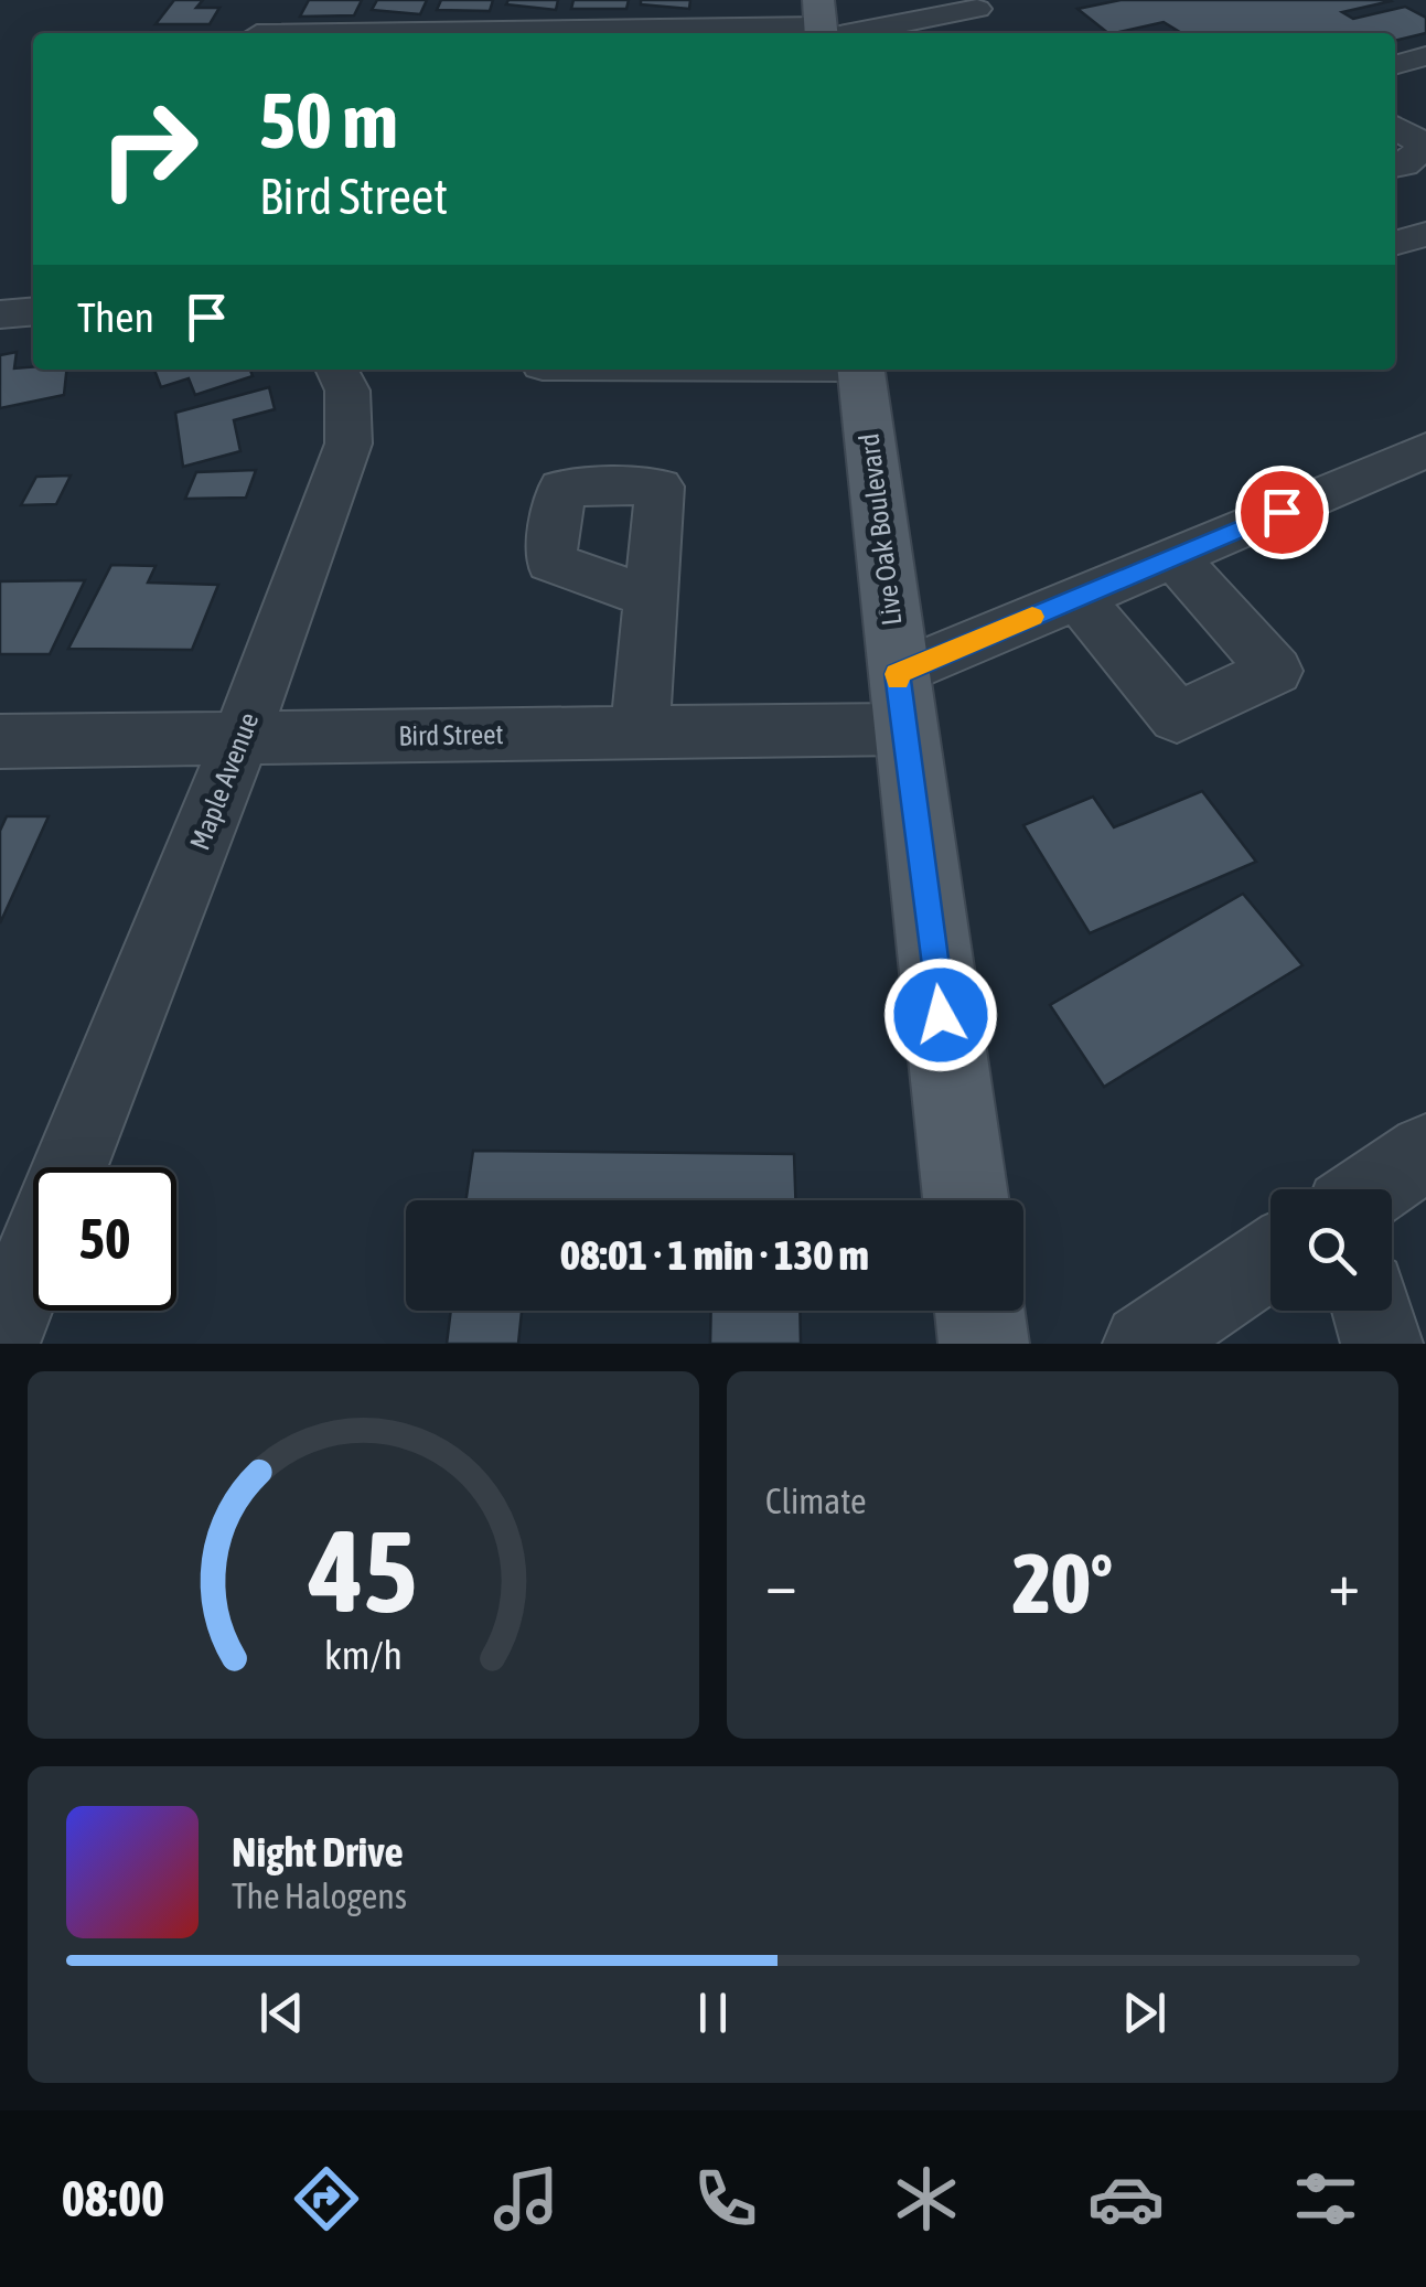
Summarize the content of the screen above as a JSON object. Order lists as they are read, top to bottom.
{
  "streets": {
    "main road": ["Live Oak Boulevard"],
    "street": ["Bird Street", "Maple Avenue"]
  },
  "crossings": [
    ["Live Oak Boulevard", "Bird Street"],
    ["Bird Street", "Maple Avenue"]
  ],
  "page": {
    "turn": ["50 m", "Bird Street"],
    "then": "Then",
    "limit": "50",
    "trip": "08:01 · 1 min · 130 m",
    "tile": "Climate",
    "heat": ["−", "20°", "+"],
    "song": ["Night Drive", "The Halogens"],
    "tabs": "08:00",
    "gauge": ["45", "km/h"]
  }
}
